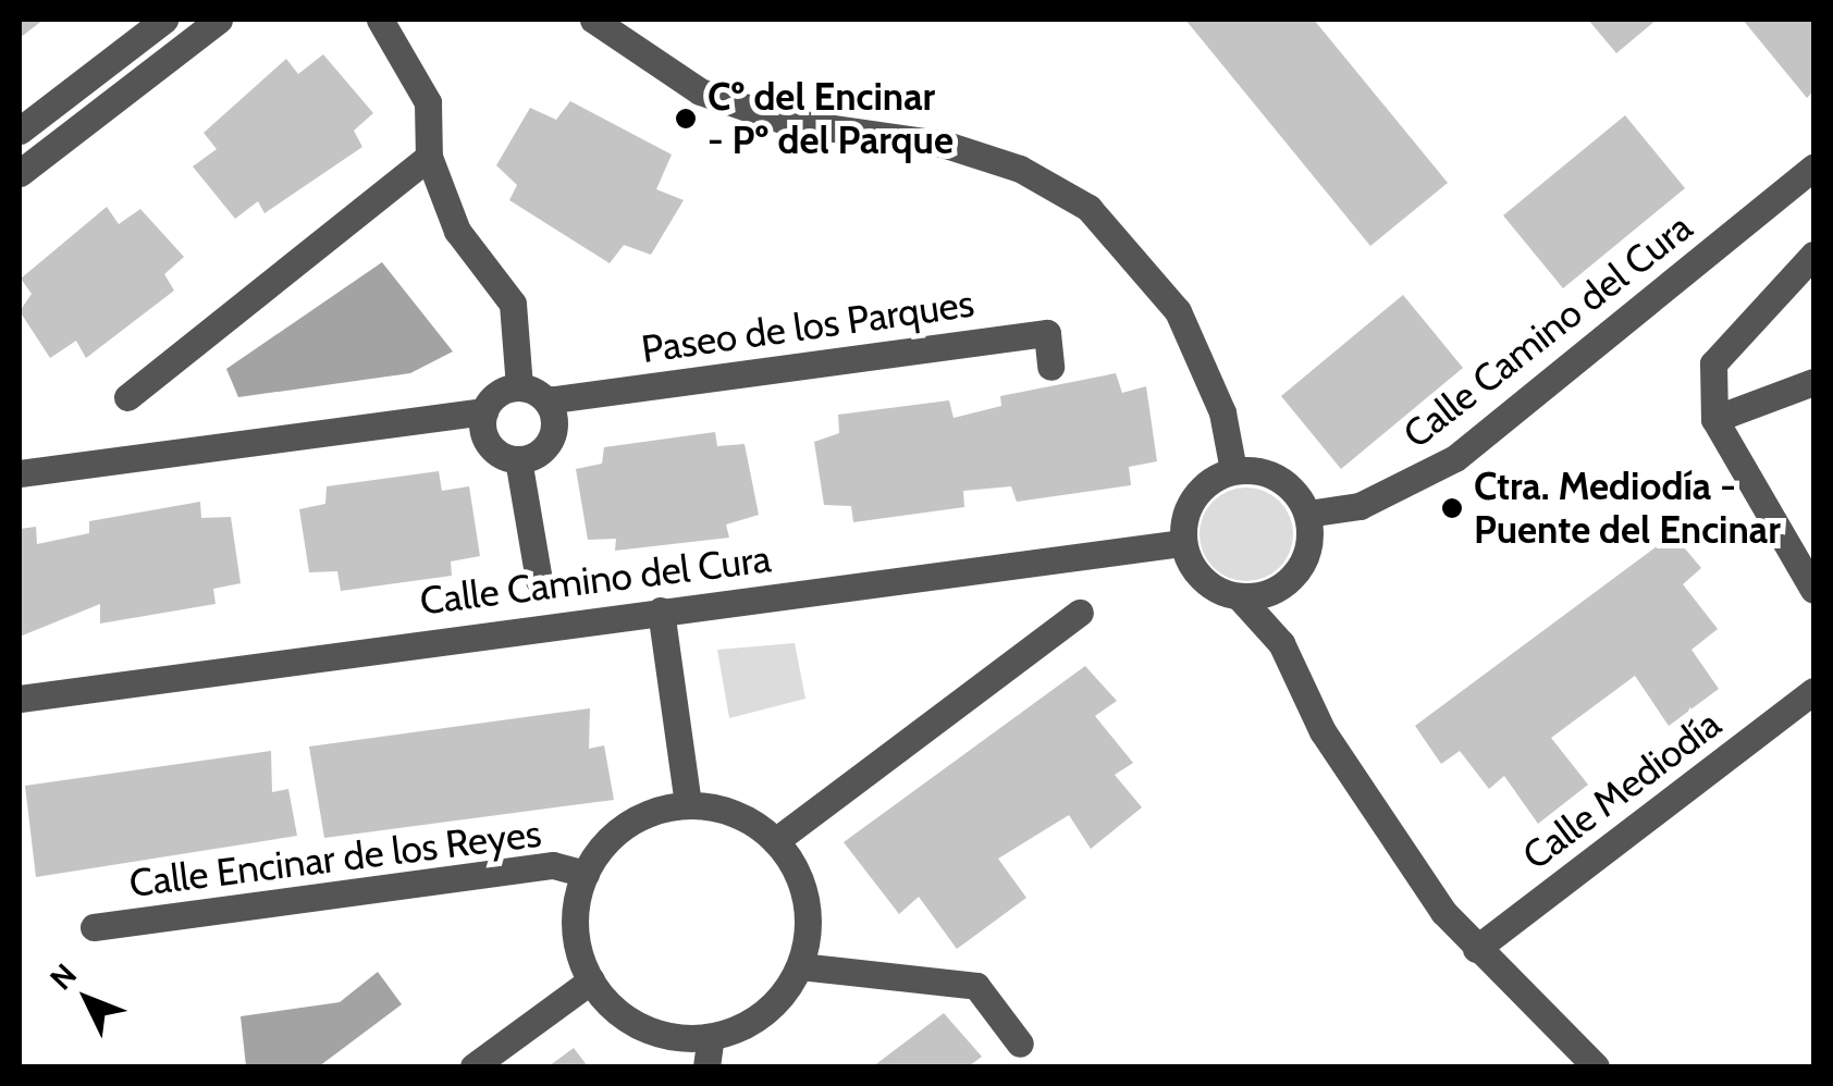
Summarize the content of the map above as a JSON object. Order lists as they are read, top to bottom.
{
  "streets": {
    "street": [
      "Paseo de los Parques",
      "Calle Camino del Cura",
      "Calle Mediodía",
      "Calle Encinar de los Reyes"
    ]
  },
  "places": ["Cº del Encinar - Pº del Parque", "Ctra. Mediodía - Puente del Encinar"],
  "north": "top left"
}
